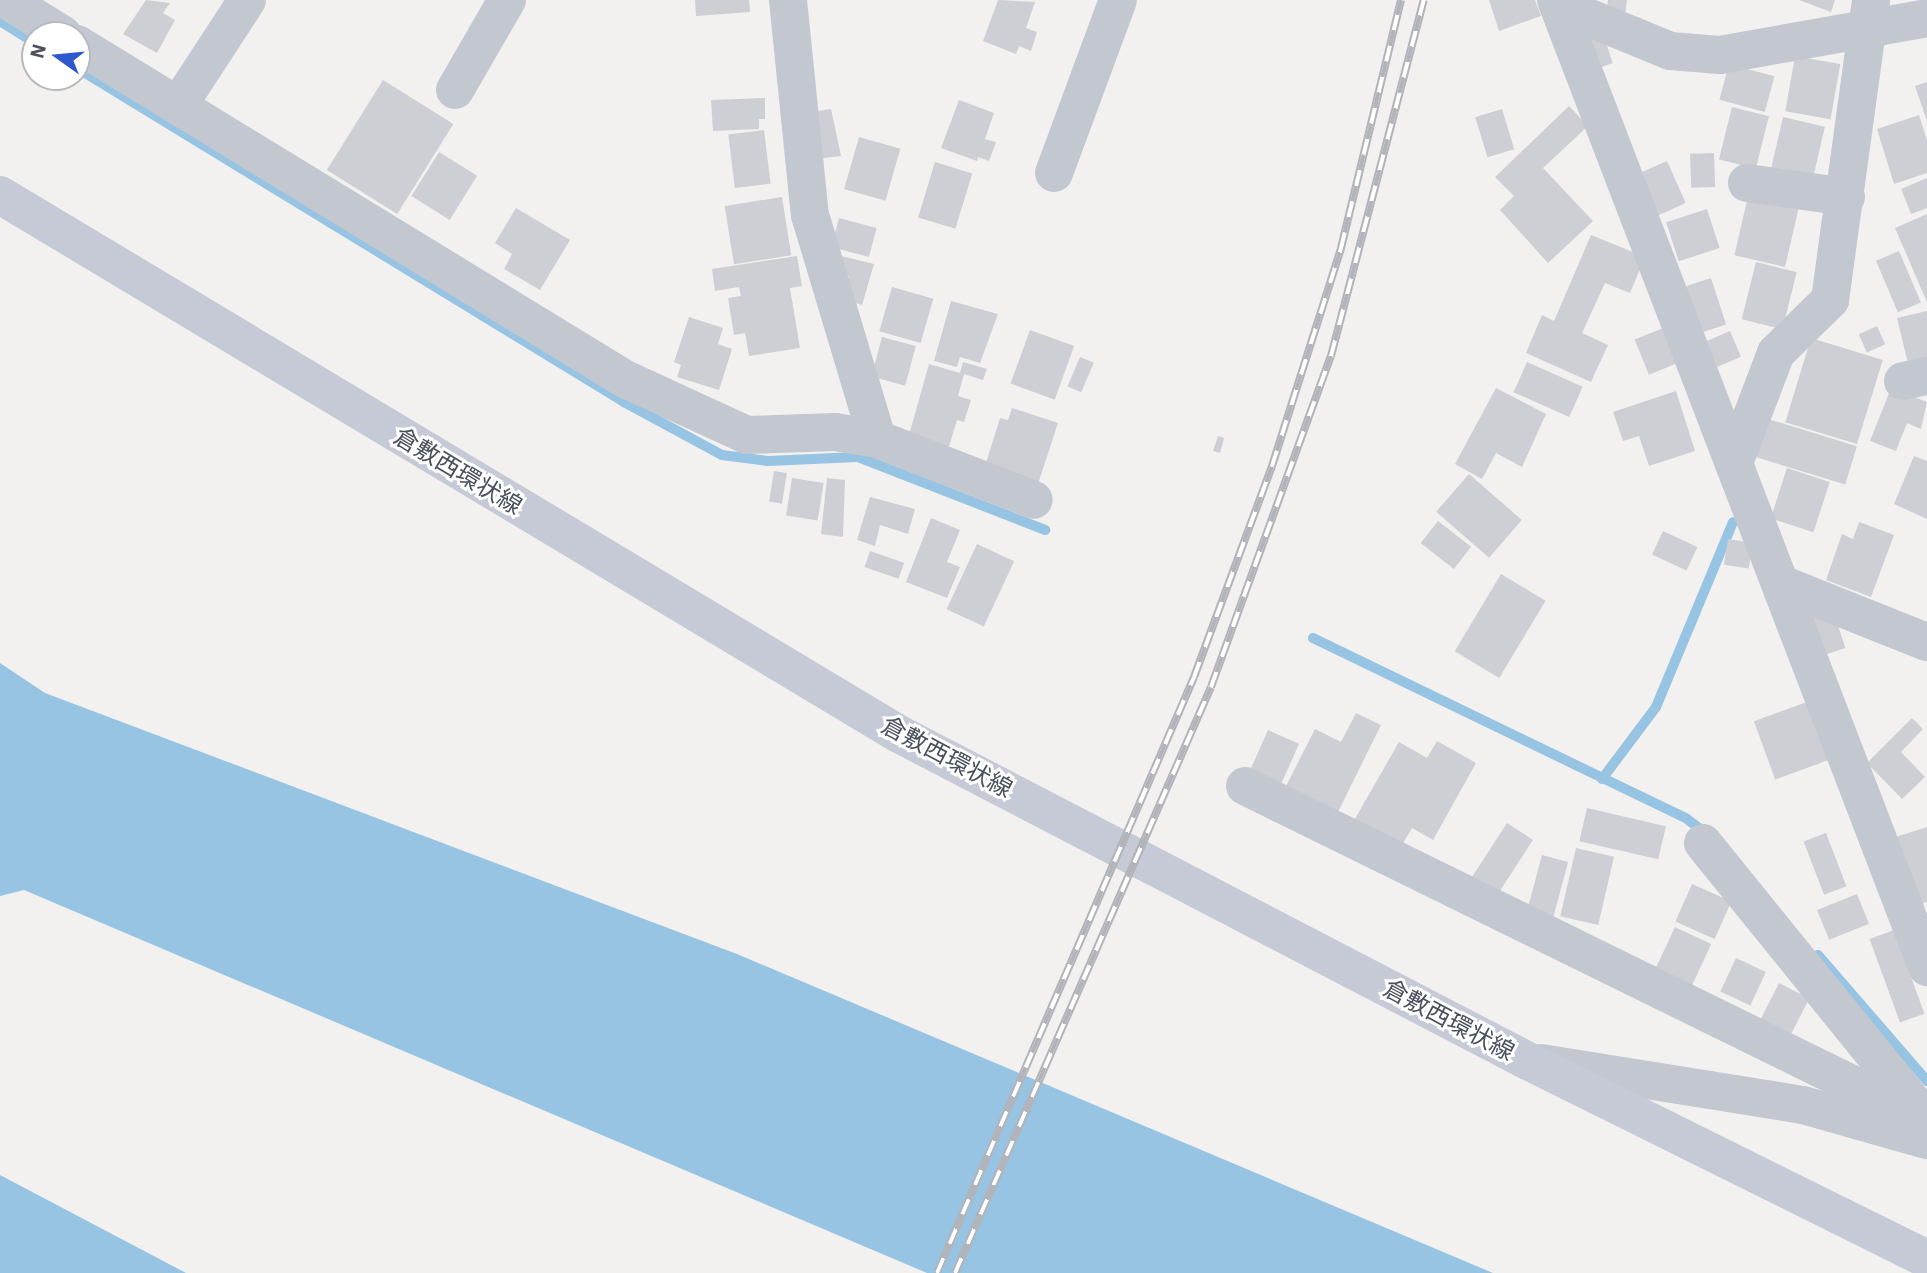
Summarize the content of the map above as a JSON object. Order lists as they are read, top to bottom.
{
  "streets": {
    "main road": ["倉敷西環状線"]
  },
  "north": "left"
}
